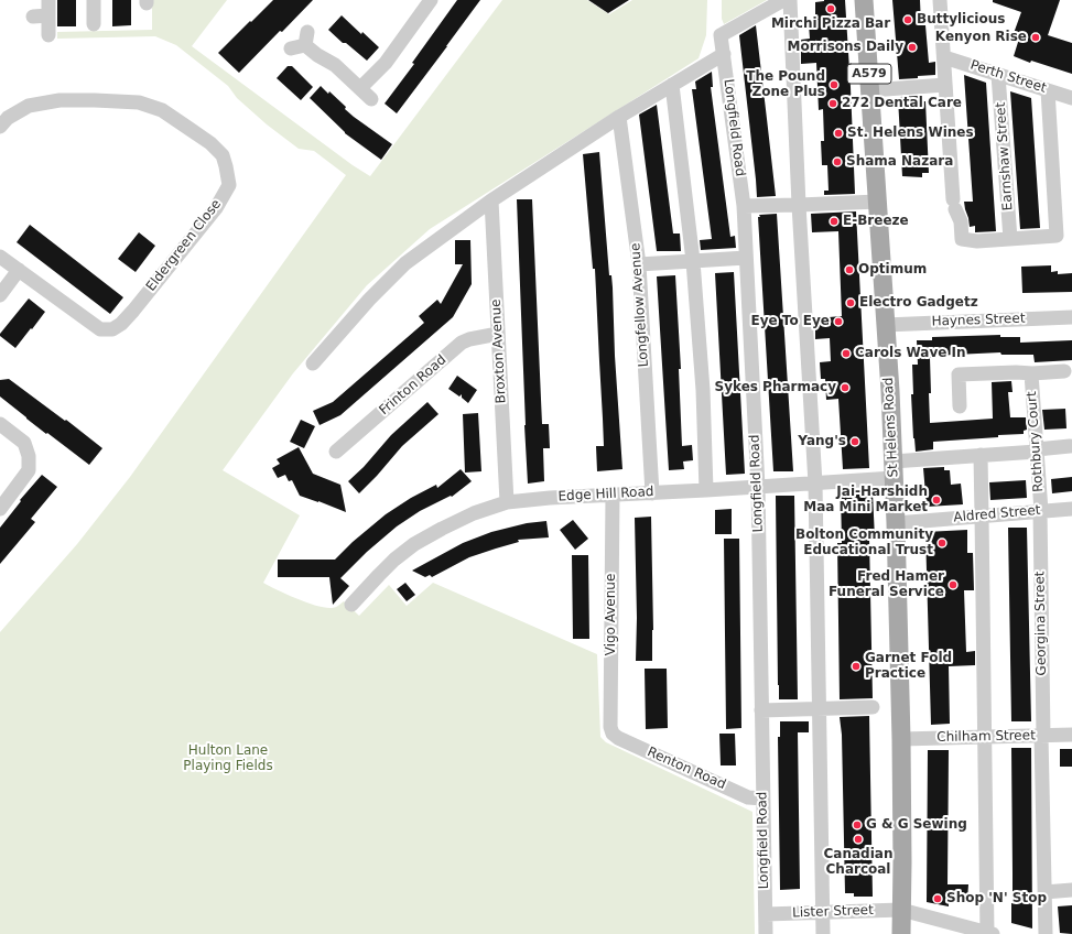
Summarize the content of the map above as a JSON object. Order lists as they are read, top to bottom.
{
  "streets": {
    "main road": ["A579", "St Helens Road"],
    "street": [
      "Perth Street",
      "Longfield Road",
      "Earnshaw Street",
      "Eldergreen Close",
      "Longfellow Avenue",
      "Haynes Street",
      "Broxton Avenue",
      "Frinton Road",
      "Rothbury Court",
      "Edge Hill Road",
      "Aldred Street",
      "Vigo Avenue",
      "Georgina Street",
      "Chilham Street",
      "Renton Road",
      "Lister Street"
    ]
  },
  "crossings": [
    ["Perth Street", "Earnshaw Street"],
    ["Longfield Road", "Edge Hill Road"],
    ["Longfield Road", "Renton Road"],
    ["Longfield Road", "Lister Street"],
    ["Longfellow Avenue", "Edge Hill Road"],
    ["Haynes Street", "St Helens Road"],
    ["Broxton Avenue", "Frinton Road"],
    ["Broxton Avenue", "Edge Hill Road"],
    ["St Helens Road", "Edge Hill Road"],
    ["St Helens Road", "Aldred Street"],
    ["St Helens Road", "Chilham Street"],
    ["St Helens Road", "Lister Street"],
    ["Rothbury Court", "Edge Hill Road"],
    ["Rothbury Court", "Aldred Street"],
    ["Rothbury Court", "Georgina Street"],
    ["Edge Hill Road", "Vigo Avenue"],
    ["Aldred Street", "Georgina Street"],
    ["Vigo Avenue", "Renton Road"],
    ["Georgina Street", "Chilham Street"]
  ],
  "parks": ["Hulton Lane Playing Fields"],
  "places": [
    "Mirchi Pizza Bar",
    "Buttylicious",
    "Kenyon Rise",
    "Morrisons Daily",
    "The Pound Zone Plus",
    "272 Dental Care",
    "St. Helens Wines",
    "Shama Nazara",
    "E-Breeze",
    "Optimum",
    "Electro Gadgetz",
    "Eye To Eye",
    "Carols Wave In",
    "Sykes Pharmacy",
    "Yang's",
    "Jai-Harshidh Maa Mini Market",
    "Bolton Community Educational Trust",
    "Fred Hamer Funeral Service",
    "Garnet Fold Practice",
    "G & G Sewing",
    "Canadian Charcoal",
    "Shop 'N' Stop"
  ]
}
